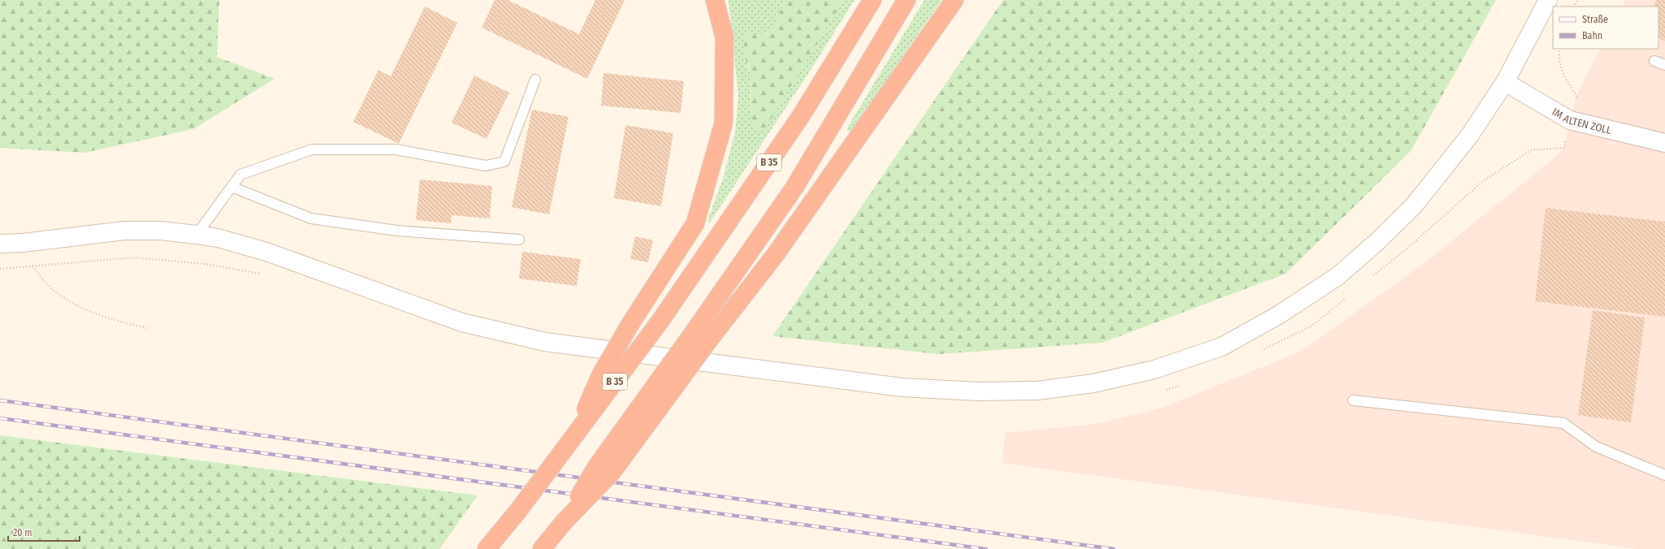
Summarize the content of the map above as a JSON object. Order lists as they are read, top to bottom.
{
  "streets": {
    "highway": ["B 35"],
    "main road": ["IM ALTEN ZOLL"]
  },
  "legend": ["Straße", "Bahn"],
  "scale_bar": "20 m"
}
